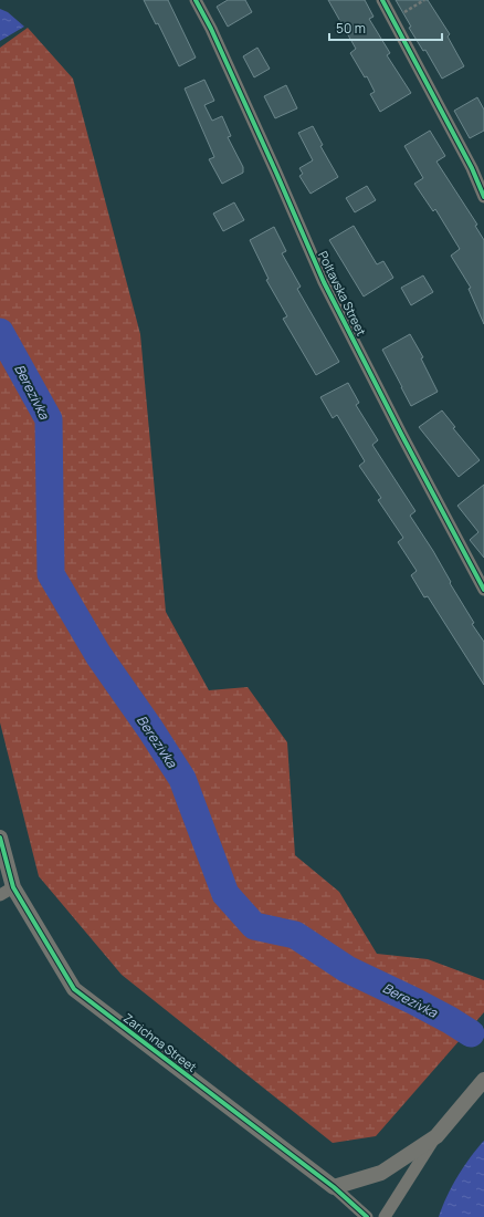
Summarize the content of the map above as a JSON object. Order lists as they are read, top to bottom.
{
  "streets": {
    "street": ["Poltavska Street", "Zarichna Street"]
  },
  "water": ["Berezivka"],
  "scale_bar": "50 m"
}
